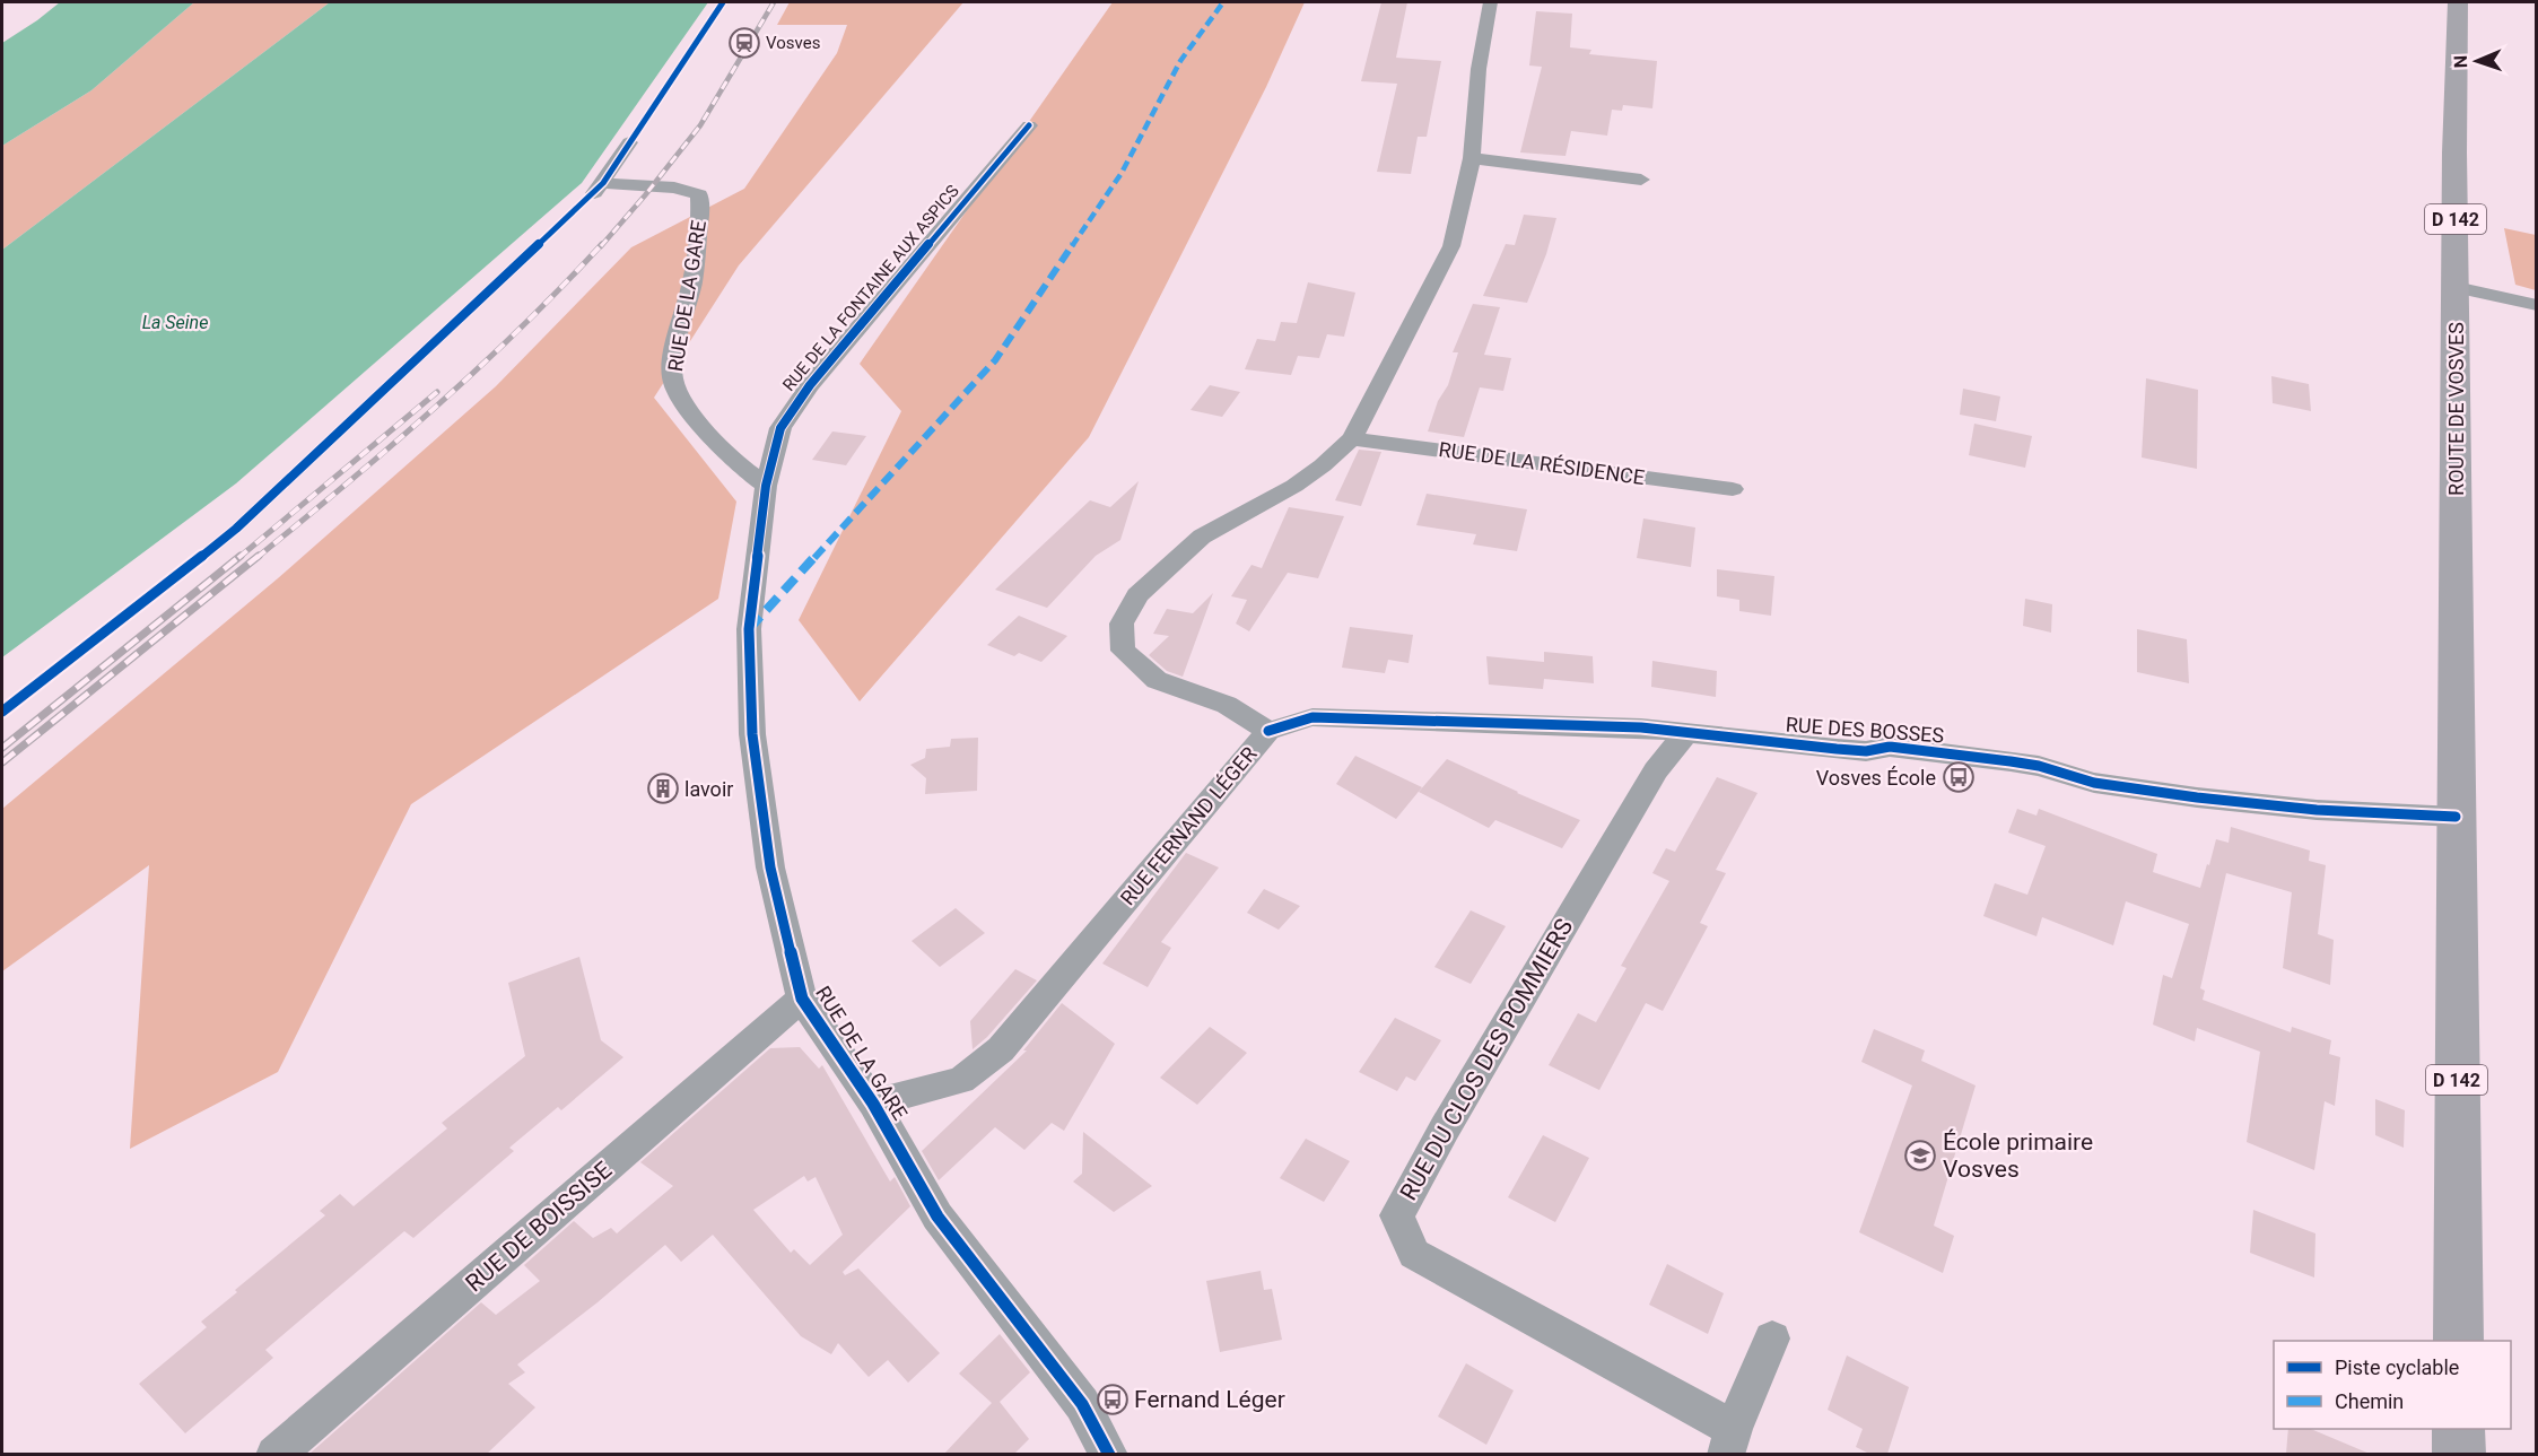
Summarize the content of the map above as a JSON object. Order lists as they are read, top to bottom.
{
  "streets": {
    "main road": ["D 142", "ROUTE DE VOSVES"],
    "street": [
      "RUE DE LA FONTAINE AUX ASPICS",
      "RUE DE LA GARE",
      "RUE DE LA RÉSIDENCE",
      "RUE DES BOSSES",
      "RUE FERNAND LÉGER",
      "RUE DU CLOS DES POMMIERS",
      "RUE DE BOISSISE"
    ]
  },
  "crossings": [
    ["D 142", "ROUTE DE VOSVES"],
    ["D 142", "RUE DES BOSSES"],
    ["RUE DE LA FONTAINE AUX ASPICS", "RUE DE LA GARE"],
    ["RUE DE LA GARE", "RUE FERNAND LÉGER"],
    ["RUE DE LA GARE", "RUE DE BOISSISE"],
    ["ROUTE DE VOSVES", "RUE DES BOSSES"],
    ["RUE DE LA RÉSIDENCE", "RUE FERNAND LÉGER"],
    ["RUE DES BOSSES", "RUE FERNAND LÉGER"],
    ["RUE DES BOSSES", "RUE DU CLOS DES POMMIERS"]
  ],
  "water": ["La Seine"],
  "places": {
    "station": ["Vosves"],
    "bus stop": ["Vosves École", "Fernand Léger"],
    "building": ["lavoir"],
    "school or university": ["École primaire Vosves"]
  },
  "legend": ["Piste cyclable", "Chemin"],
  "north": "left"
}
